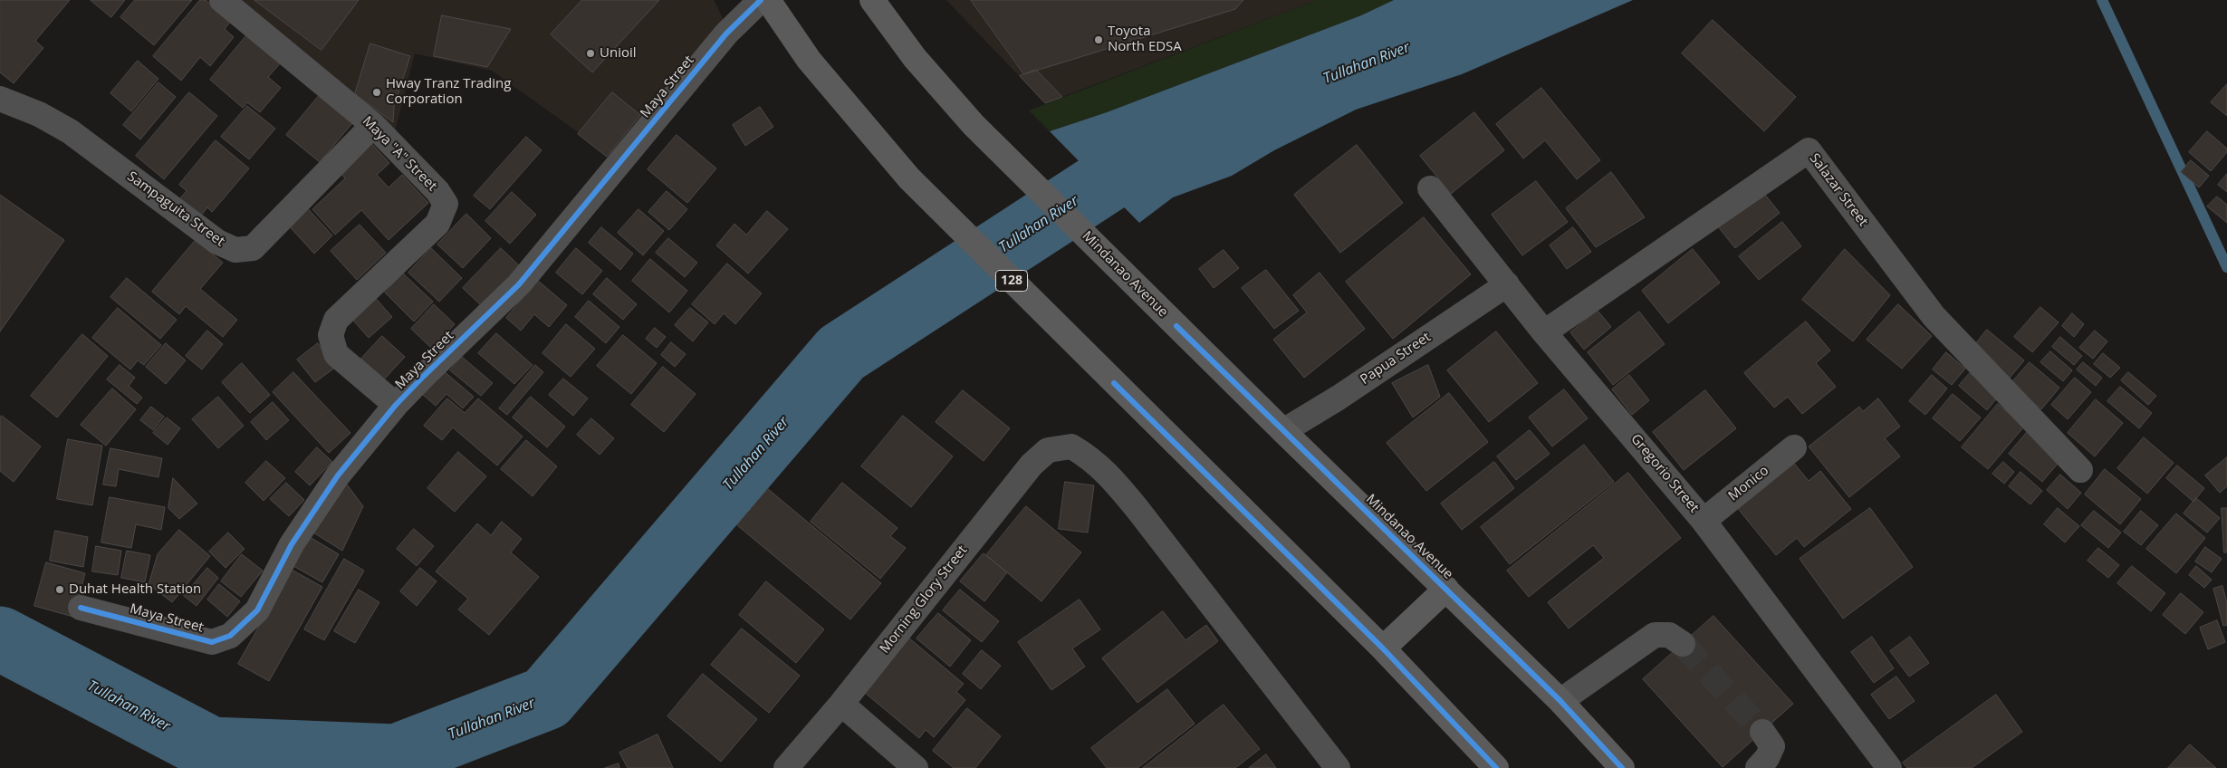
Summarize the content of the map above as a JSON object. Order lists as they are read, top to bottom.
{
  "streets": {
    "main road": ["Mindanao Avenue", "128"],
    "street": [
      "Maya Street",
      "Maya \"A\" Street",
      "Salazar Street",
      "Sampaguita Street",
      "Papua Street",
      "Gregorio Street",
      "Monico",
      "Morning Glory Street"
    ]
  },
  "crossings": [
    ["Maya Street", "Maya \"A\" Street"],
    ["Maya \"A\" Street", "Sampaguita Street"],
    ["Salazar Street", "Gregorio Street"],
    ["Mindanao Avenue", "Papua Street"],
    ["Papua Street", "Gregorio Street"],
    ["Gregorio Street", "Monico"]
  ],
  "water": ["Tullahan River"],
  "places": [
    "Toyota North EDSA",
    "Unioil",
    "Hway Tranz Trading Corporation",
    "Duhat Health Station"
  ]
}
